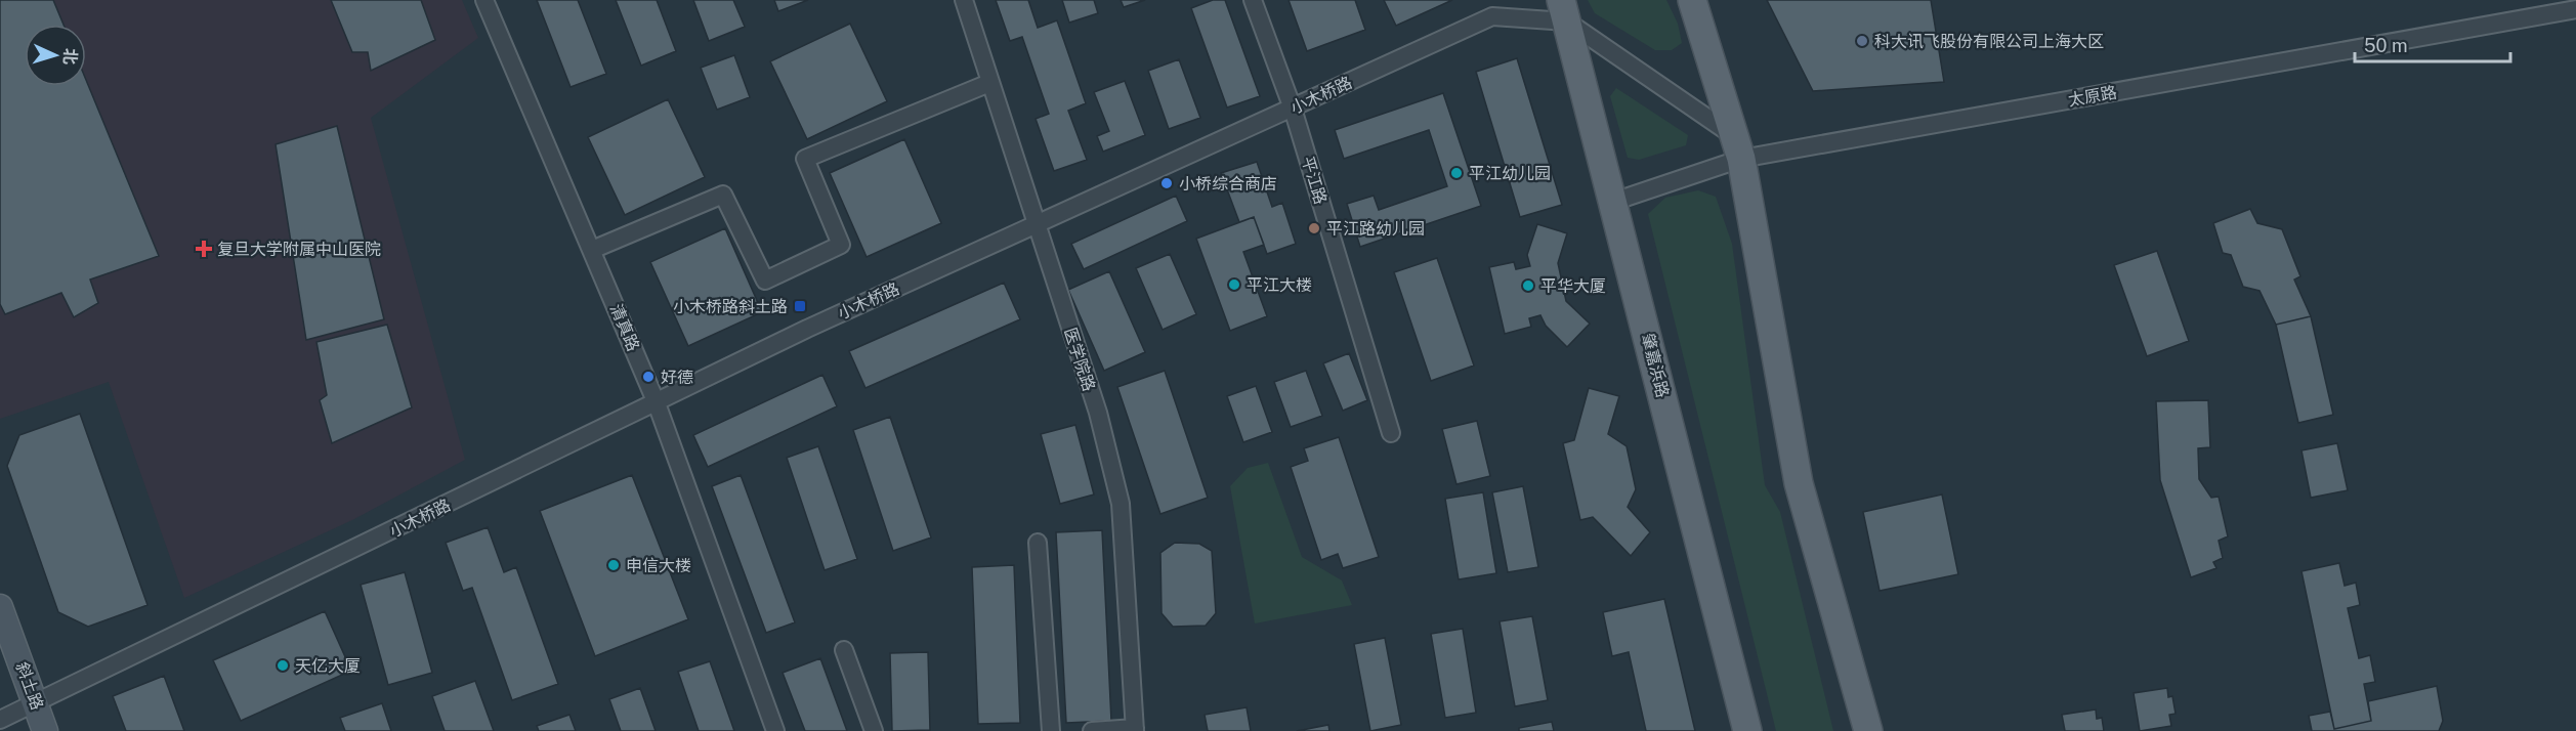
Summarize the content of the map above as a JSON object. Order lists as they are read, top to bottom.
{
  "streets": {
    "main road": ["肇嘉浜路", "斜土路"],
    "street": [
      "小木桥路",
      "太原路",
      "平江路",
      "清真路",
      "医学院路"
    ]
  },
  "crossings": [
    ["小木桥路", "平江路"],
    ["小木桥路", "清真路"],
    ["小木桥路", "医学院路"],
    ["小木桥路", "肇嘉浜路"],
    ["小木桥路", "斜土路"],
    ["太原路", "肇嘉浜路"]
  ],
  "places": {
    "other": [
      "科大讯飞股份有限公司上海大区",
      "平江幼儿园",
      "小桥综合商店",
      "平江路幼儿园",
      "平江大楼",
      "平华大厦",
      "好德",
      "申信大楼",
      "天亿大厦"
    ],
    "health": ["复旦大学附属中山医院"],
    "transit": ["小木桥路斜土路"]
  },
  "scale_bar": "50 m",
  "north": "right"
}
